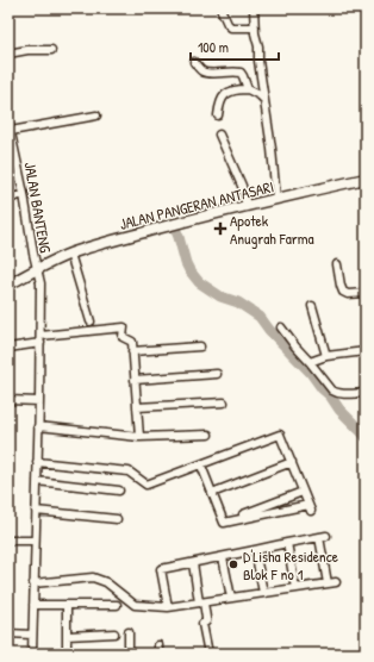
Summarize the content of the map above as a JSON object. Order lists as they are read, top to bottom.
{
  "streets": {
    "street": ["JALAN PANGERAN ANTASARI", "JALAN BANTENG"]
  },
  "crossings": [
    ["JALAN PANGERAN ANTASARI", "JALAN BANTENG"]
  ],
  "places": {
    "health": ["Apotek Anugrah Farma"],
    "other": ["D'Lisha Residence Blok F no 1"]
  },
  "scale_bar": "100 m"
}
